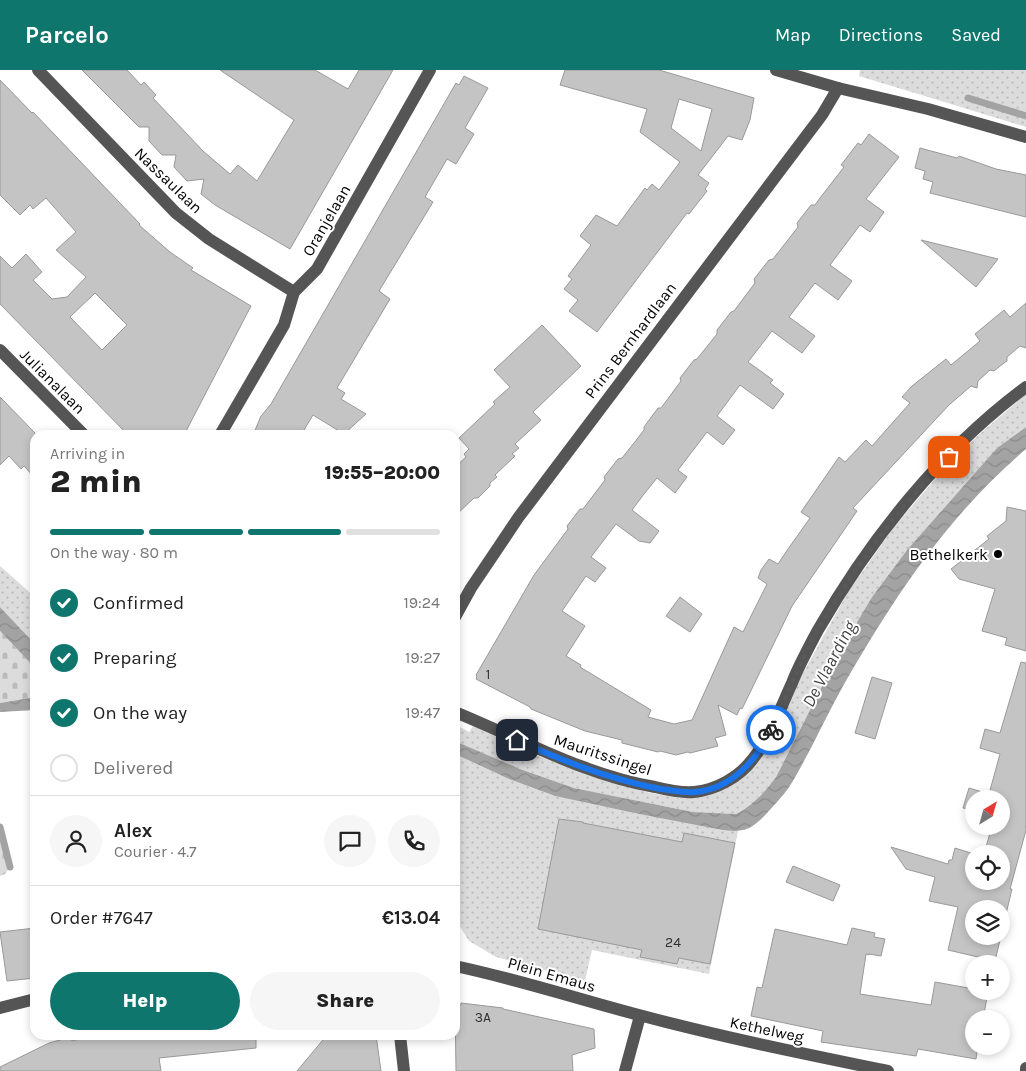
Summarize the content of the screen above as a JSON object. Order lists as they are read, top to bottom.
{
  "streets": {
    "street": [
      "Nassaulaan",
      "Oranjelaan",
      "Prins Bernhardlaan",
      "Julianalaan",
      "Mauritssingel",
      "Plein Emaus",
      "Kethelweg"
    ]
  },
  "crossings": [
    ["Nassaulaan", "Oranjelaan"],
    ["Plein Emaus", "Kethelweg"]
  ],
  "water": ["De Vlaarding"],
  "places": ["Bethelkerk"],
  "house_numbers": ["1", "24", "3A"],
  "north": "top right",
  "page": {
    "header": "Parcelo",
    "nav": ["Map", "Directions", "Saved"],
    "heading": ["2 min", "Arriving in", "19:55–20:00"],
    "panel": [
      "Alex",
      "Courier · 4.7",
      "Order #7647",
      "€13.04"
    ],
    "bar": "On the way · 80 m",
    "list": [
      ["Confirmed", "19:24"],
      ["Preparing", "19:27"],
      ["On the way", "19:47"],
      "Delivered"
    ],
    "map_buttons": ["+", "−"],
    "buttons": ["Help", "Share"]
  }
}
